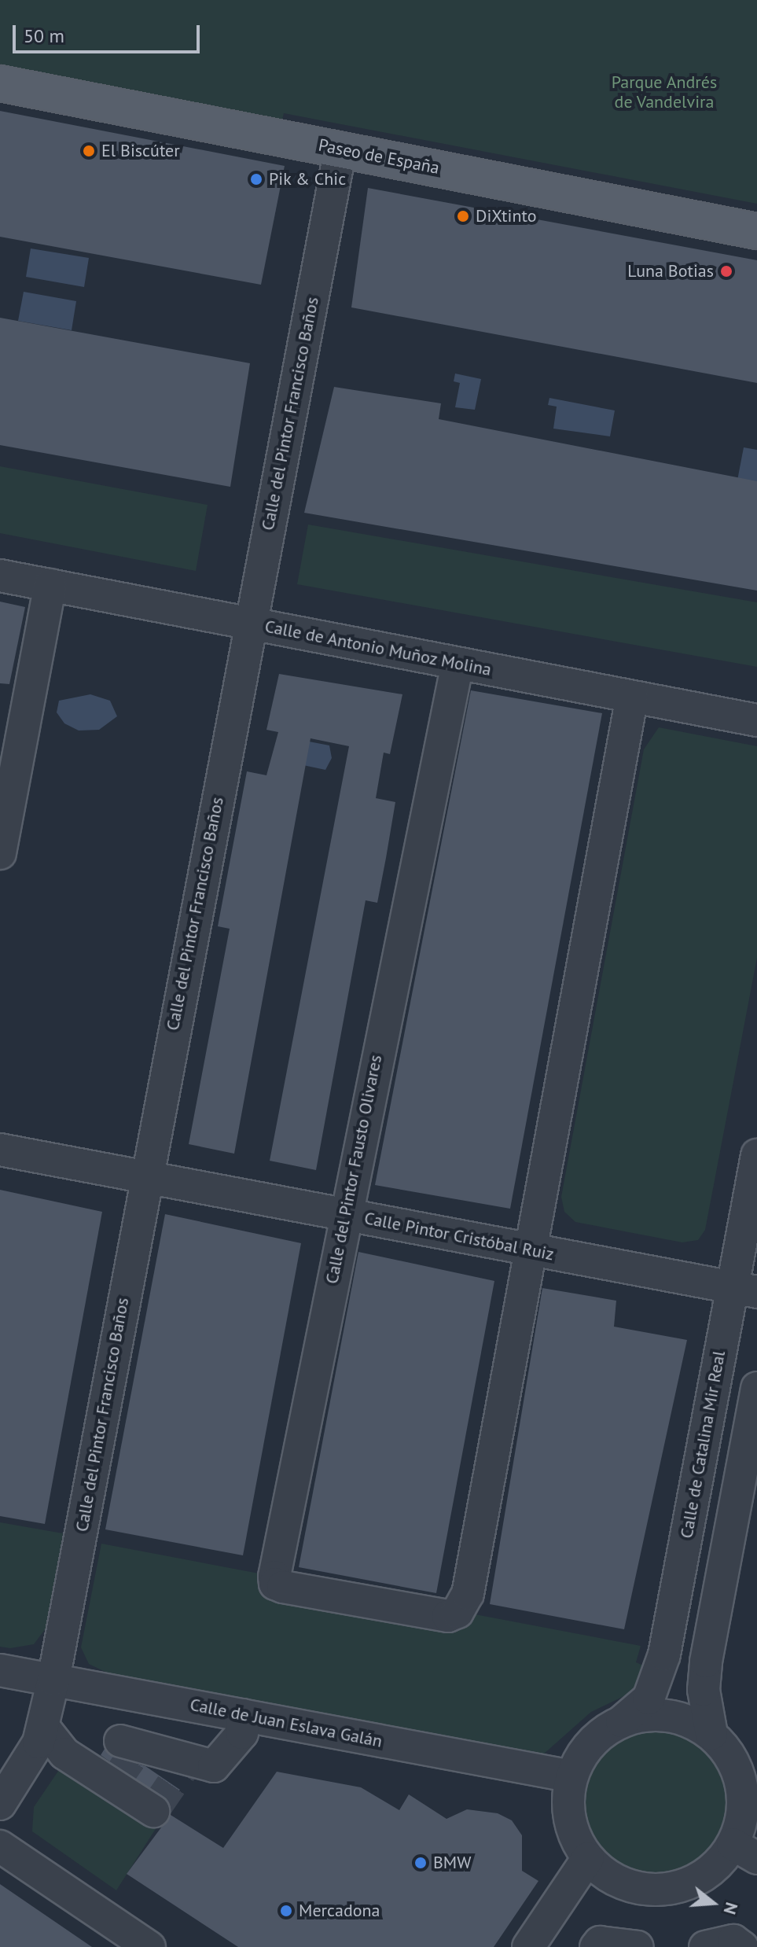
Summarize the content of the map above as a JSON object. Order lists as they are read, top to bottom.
{
  "streets": {
    "main road": ["Paseo de España"],
    "street": [
      "Calle del Pintor Francisco Baños",
      "Calle de Antonio Muñoz Molina",
      "Calle del Pintor Fausto Olivares",
      "Calle Pintor Cristóbal Ruiz",
      "Calle de Catalina Mir Real",
      "Calle de Juan Eslava Galán"
    ]
  },
  "crossings": [
    ["Paseo de España", "Calle del Pintor Francisco Baños"],
    ["Calle del Pintor Francisco Baños", "Calle de Antonio Muñoz Molina"],
    ["Calle del Pintor Francisco Baños", "Calle Pintor Cristóbal Ruiz"],
    ["Calle del Pintor Francisco Baños", "Calle de Juan Eslava Galán"],
    ["Calle de Antonio Muñoz Molina", "Calle del Pintor Fausto Olivares"],
    ["Calle del Pintor Fausto Olivares", "Calle Pintor Cristóbal Ruiz"],
    ["Calle Pintor Cristóbal Ruiz", "Calle de Catalina Mir Real"],
    ["Calle de Catalina Mir Real", "Calle de Juan Eslava Galán"]
  ],
  "parks": ["Parque Andrés de Vandelvira"],
  "places": [
    "El Biscúter",
    "Pik & Chic",
    "DiXtinto",
    "Luna Botias",
    "BMW",
    "Mercadona"
  ],
  "scale_bar": "50 m",
  "north": "right"
}
